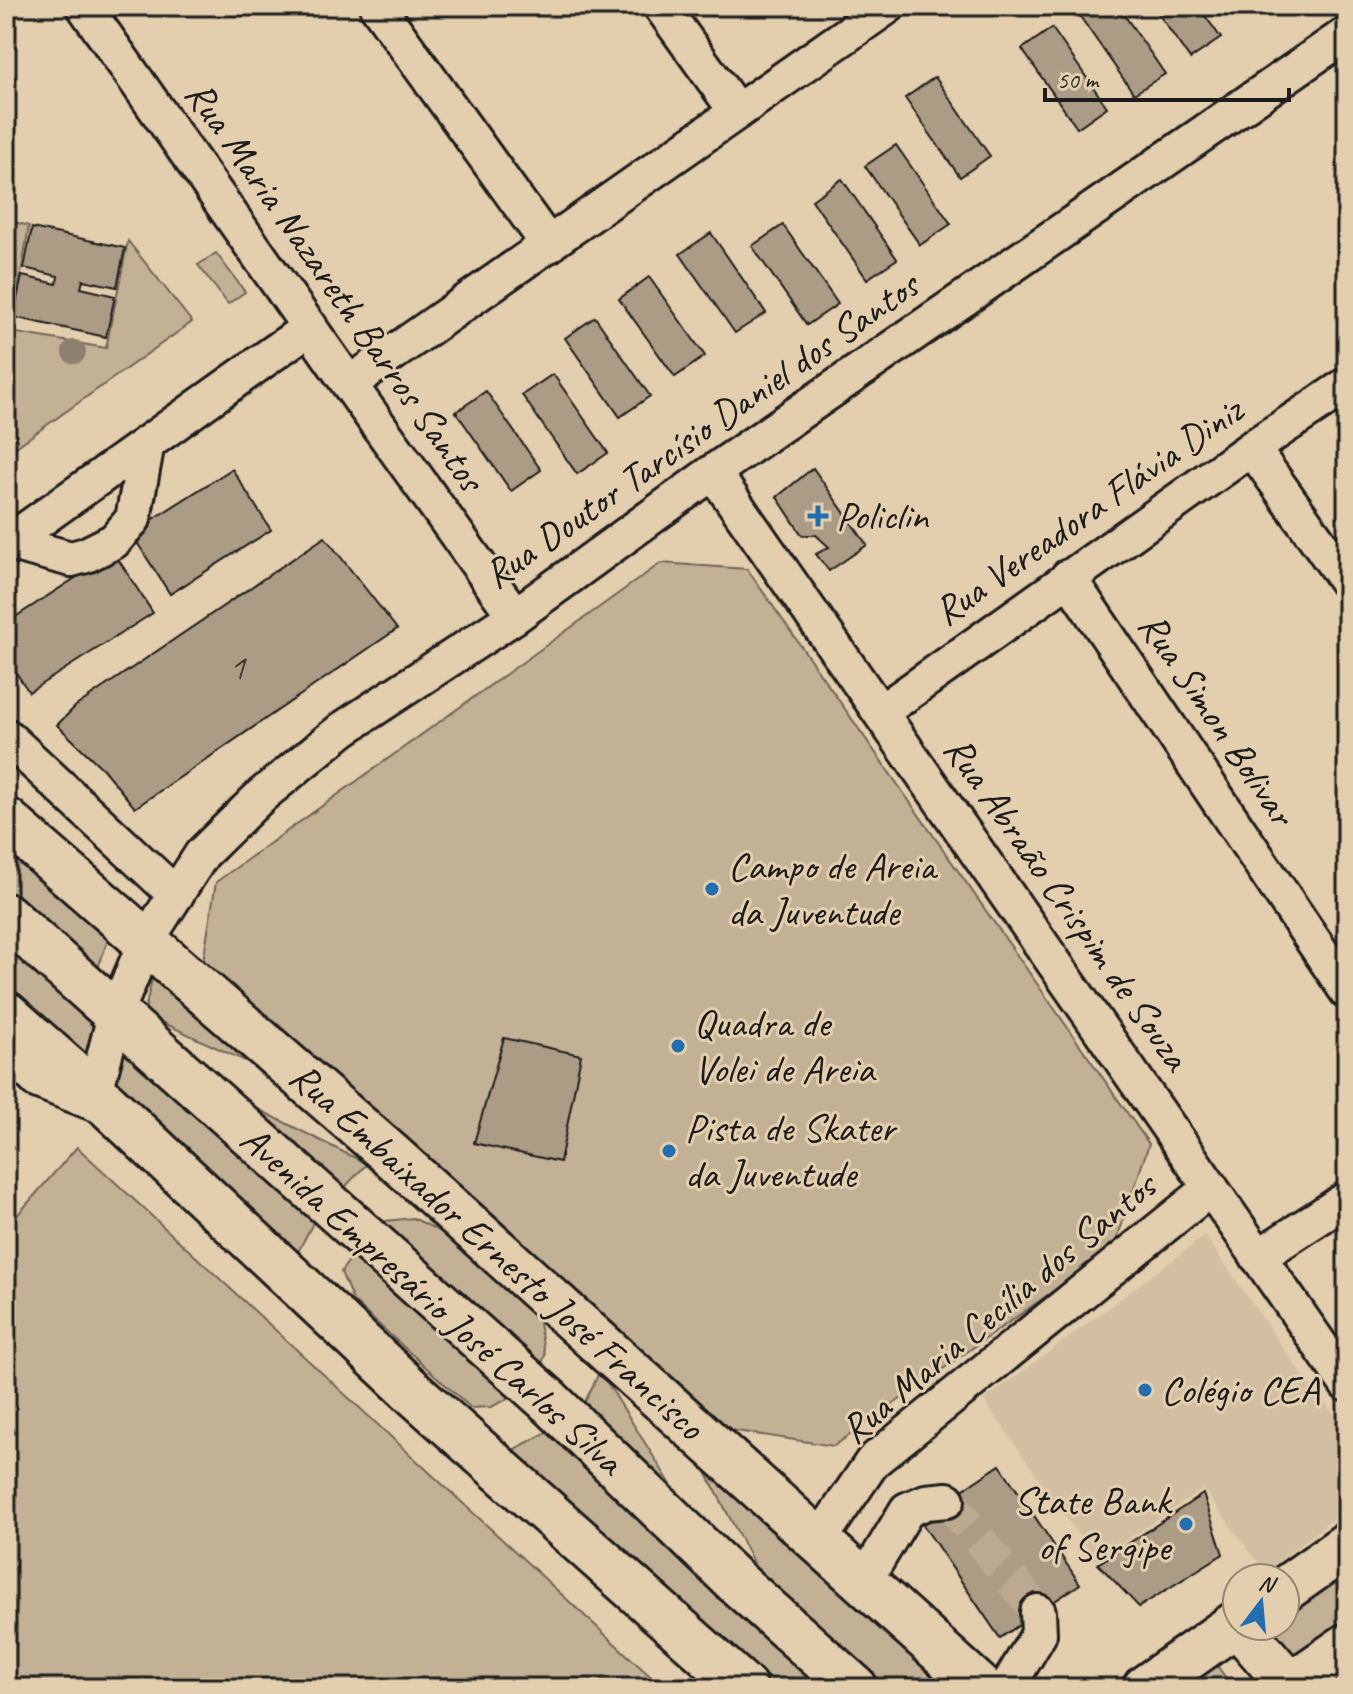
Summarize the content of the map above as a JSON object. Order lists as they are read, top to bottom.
{
  "streets": {
    "main road": ["Rua Embaixador Ernesto José Francisco", "Avenida Empresário José Carlos Silva"],
    "street": [
      "Rua Maria Nazareth Barros Santos",
      "Rua Doutor Tarcísio Daniel dos Santos",
      "Rua Vereadora Flávia Diniz",
      "Rua Simon Bolivar",
      "Rua Abraão Crispim de Souza",
      "Rua Maria Cecília dos Santos"
    ]
  },
  "crossings": [
    ["Rua Maria Nazareth Barros Santos", "Rua Doutor Tarcísio Daniel dos Santos"],
    ["Rua Doutor Tarcísio Daniel dos Santos", "Rua Abraão Crispim de Souza"],
    ["Rua Doutor Tarcísio Daniel dos Santos", "Rua Embaixador Ernesto José Francisco"],
    ["Rua Doutor Tarcísio Daniel dos Santos", "Avenida Empresário José Carlos Silva"],
    ["Rua Vereadora Flávia Diniz", "Rua Simon Bolivar"],
    ["Rua Vereadora Flávia Diniz", "Rua Abraão Crispim de Souza"],
    ["Rua Abraão Crispim de Souza", "Rua Maria Cecília dos Santos"],
    ["Rua Embaixador Ernesto José Francisco", "Rua Maria Cecília dos Santos"]
  ],
  "places": {
    "health": ["Policlin"],
    "other": [
      "Campo de Areia da Juventude",
      "Quadra de Volei de Areia",
      "Pista de Skater da Juventude",
      "Colégio CEA",
      "State Bank of Sergipe"
    ]
  },
  "house_numbers": ["1"],
  "scale_bar": "50 m",
  "north": "top"
}
